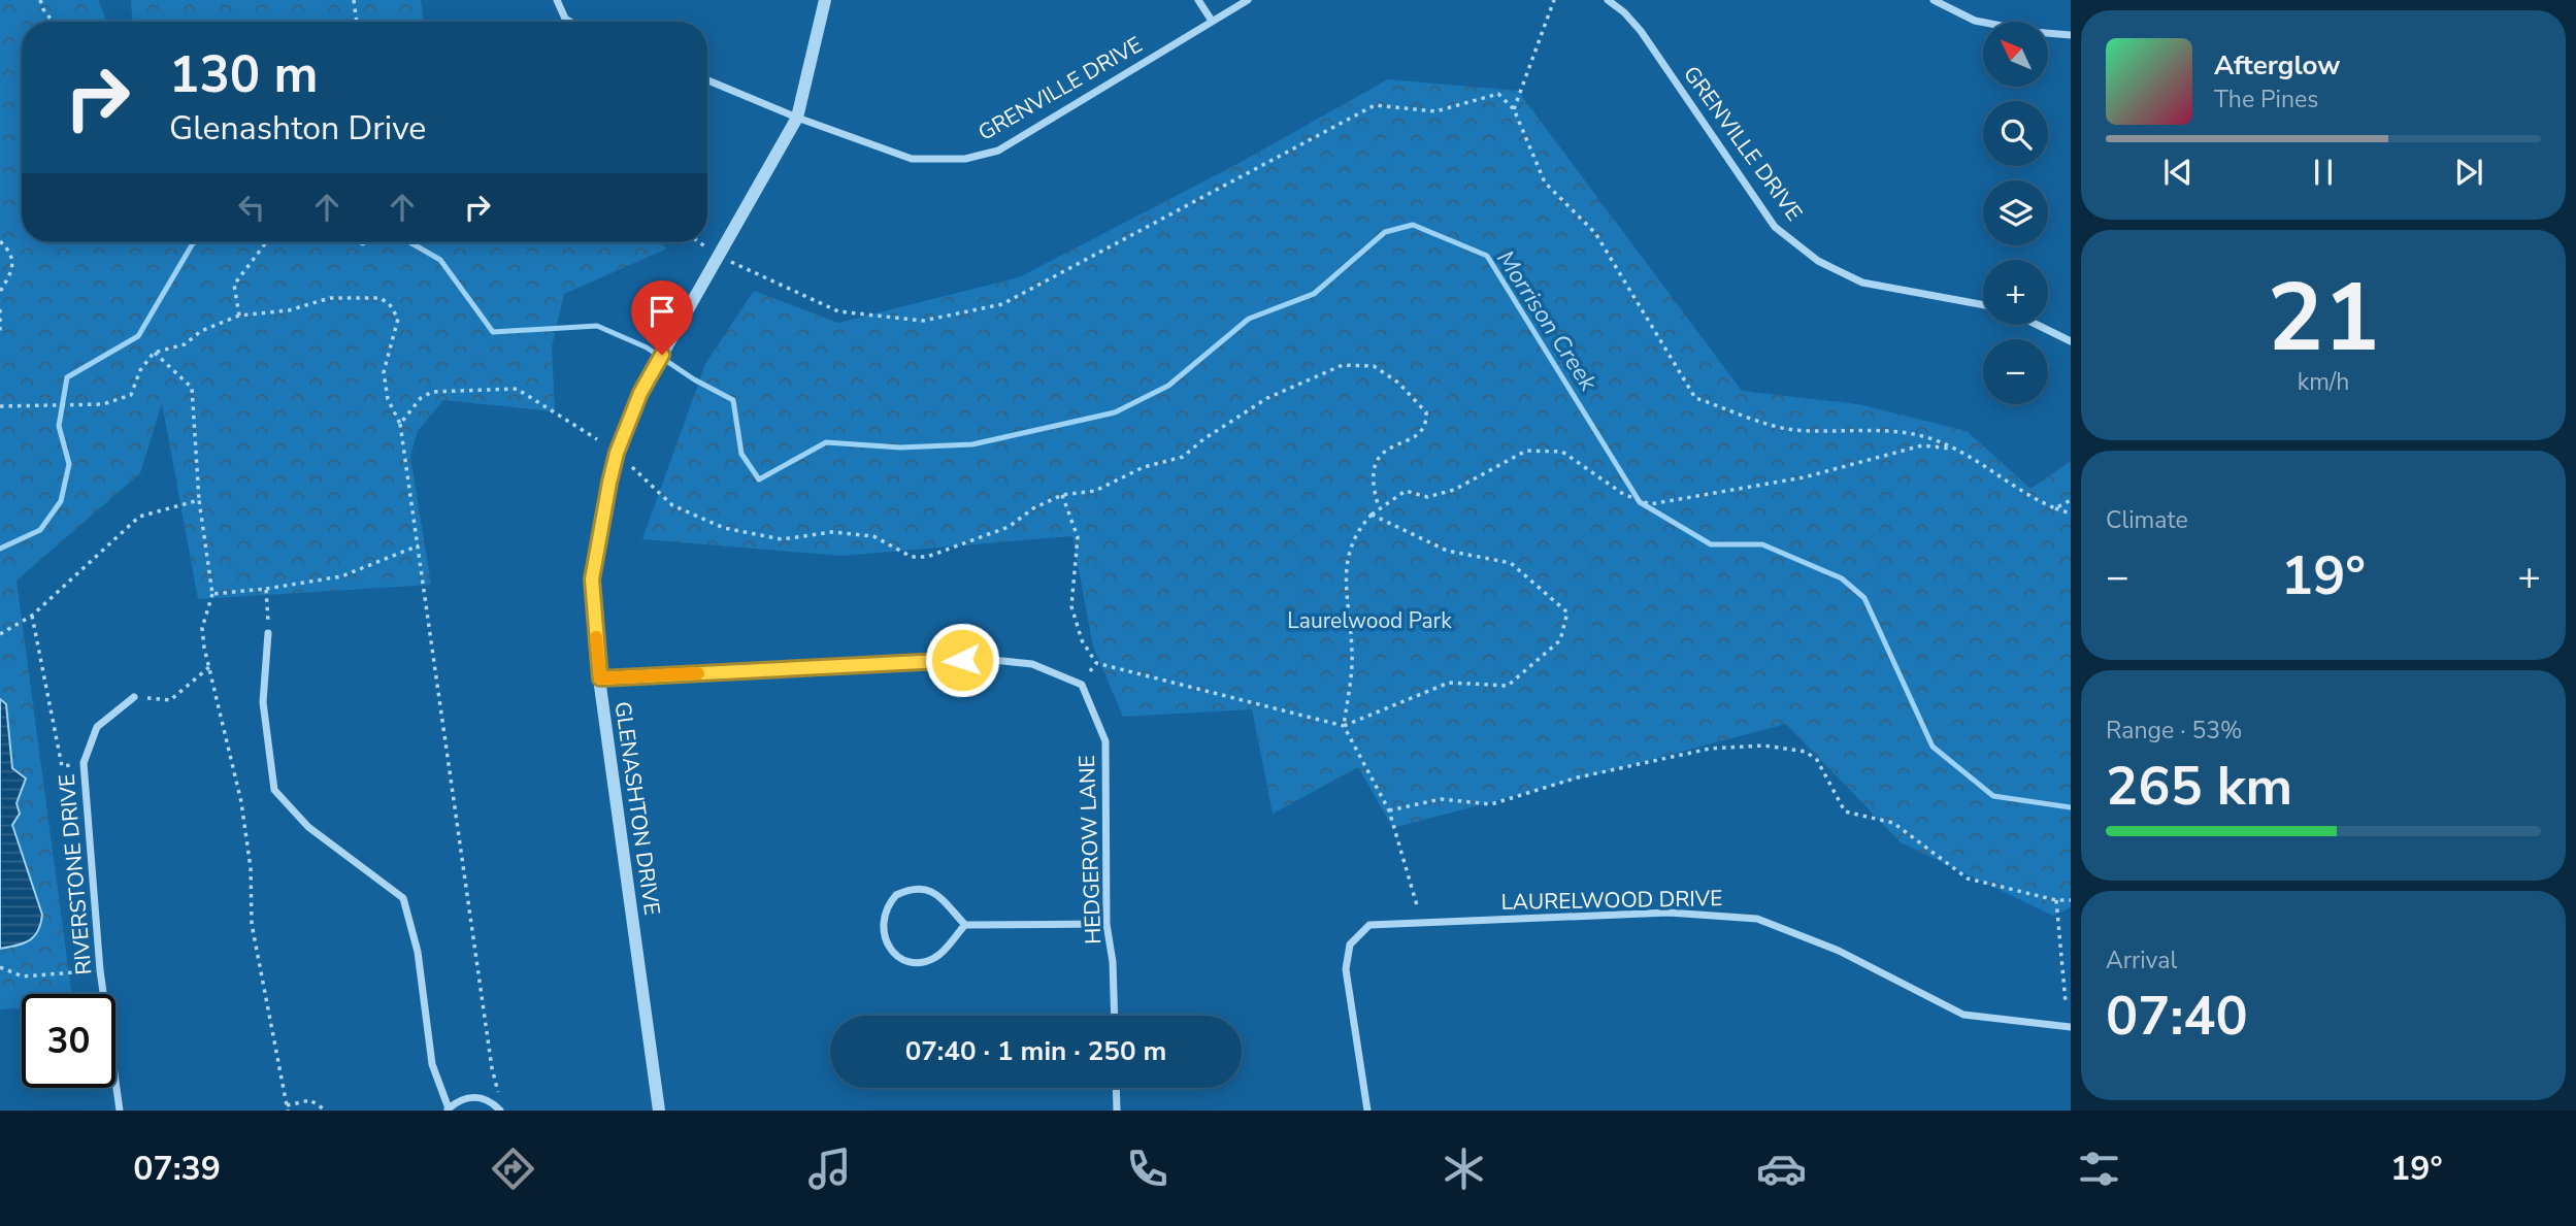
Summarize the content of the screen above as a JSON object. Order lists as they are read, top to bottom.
{
  "streets": {
    "street": [
      "GRENVILLE DRIVE",
      "GLENASHTON DRIVE",
      "HEDGEROW LANE",
      "RIVERSTONE DRIVE",
      "LAURELWOOD DRIVE"
    ]
  },
  "crossings": [
    ["GRENVILLE DRIVE", "GLENASHTON DRIVE"],
    ["GLENASHTON DRIVE", "HEDGEROW LANE"]
  ],
  "water": ["Morrison Creek"],
  "parks": ["Laurelwood Park"],
  "north": "top left",
  "page": {
    "map_buttons": ["+", "−"],
    "turn": ["130 m", "Glenashton Drive"],
    "song": ["Afterglow", "The Pines"],
    "tile": [
      ["21", "km/h"],
      "Climate",
      ["Range · 53%", "265 km"],
      ["Arrival", "07:40"]
    ],
    "heat": ["−", "19°", "+"],
    "limit": "30",
    "trip": "07:40 · 1 min · 250 m",
    "tabs": ["07:39", "19°"]
  }
}
